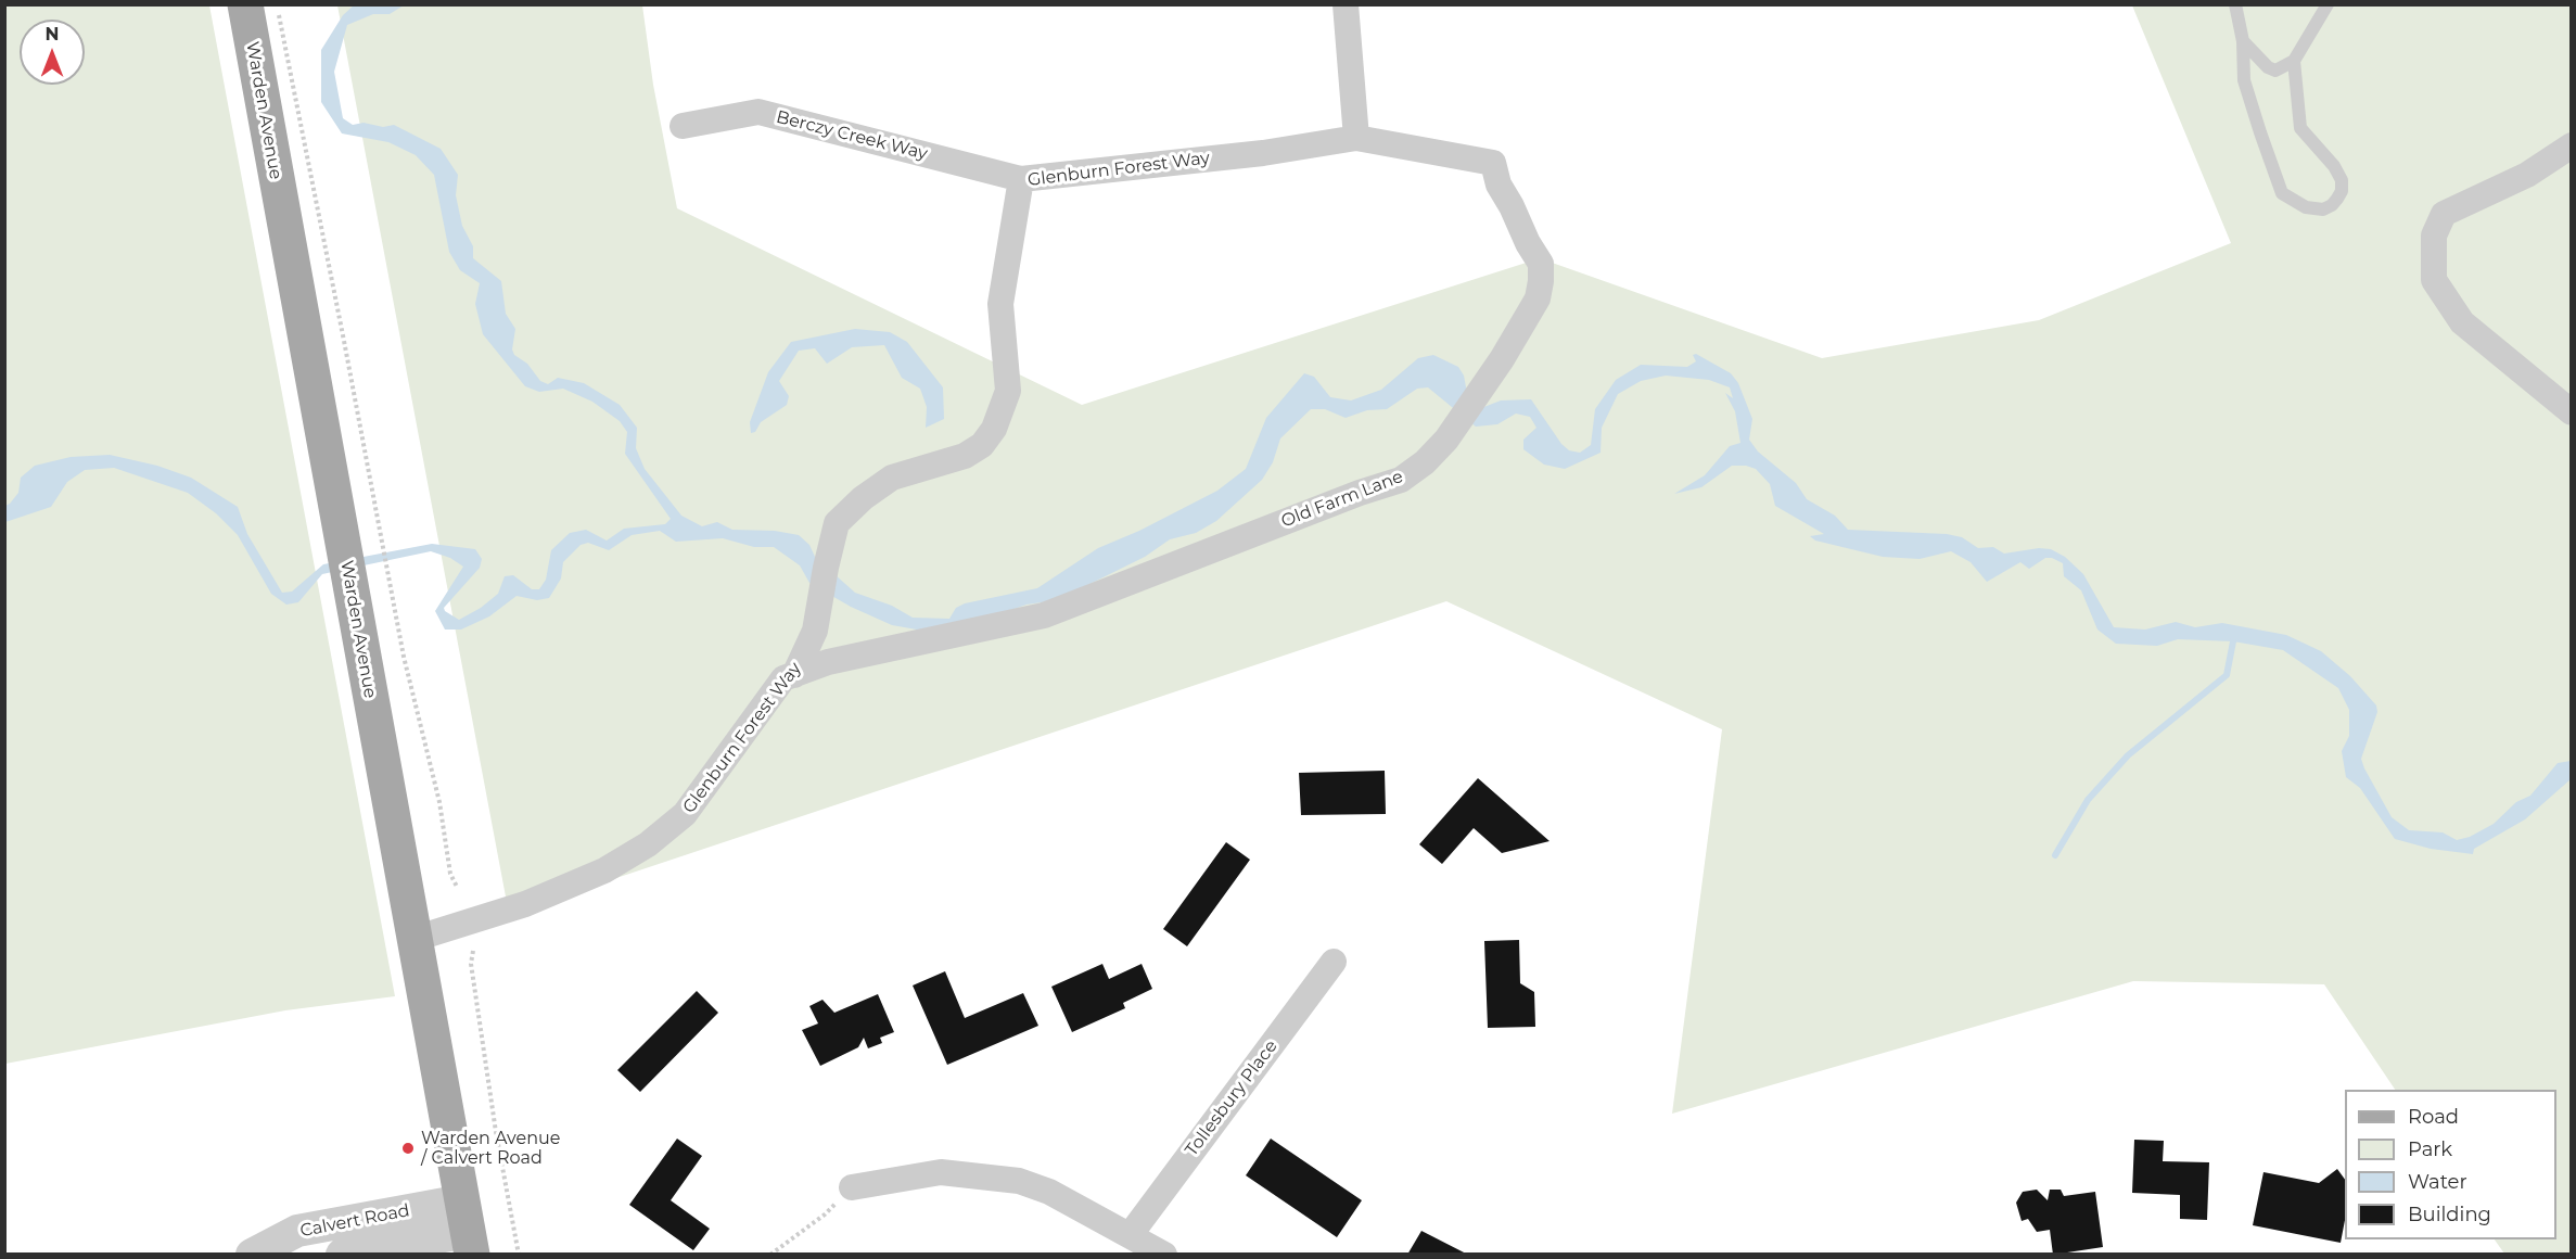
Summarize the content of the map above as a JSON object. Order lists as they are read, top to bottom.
{
  "streets": {
    "main road": ["Warden Avenue"],
    "street": [
      "Berczy Creek Way",
      "Glenburn Forest Way",
      "Old Farm Lane",
      "Tollesbury Place",
      "Calvert Road"
    ]
  },
  "crossings": [
    ["Warden Avenue", "Glenburn Forest Way"],
    ["Warden Avenue", "Calvert Road"],
    ["Berczy Creek Way", "Glenburn Forest Way"],
    ["Glenburn Forest Way", "Old Farm Lane"]
  ],
  "places": ["Warden Avenue / Calvert Road"],
  "legend": [
    "Road",
    "Park",
    "Water",
    "Building"
  ],
  "north": "top"
}
